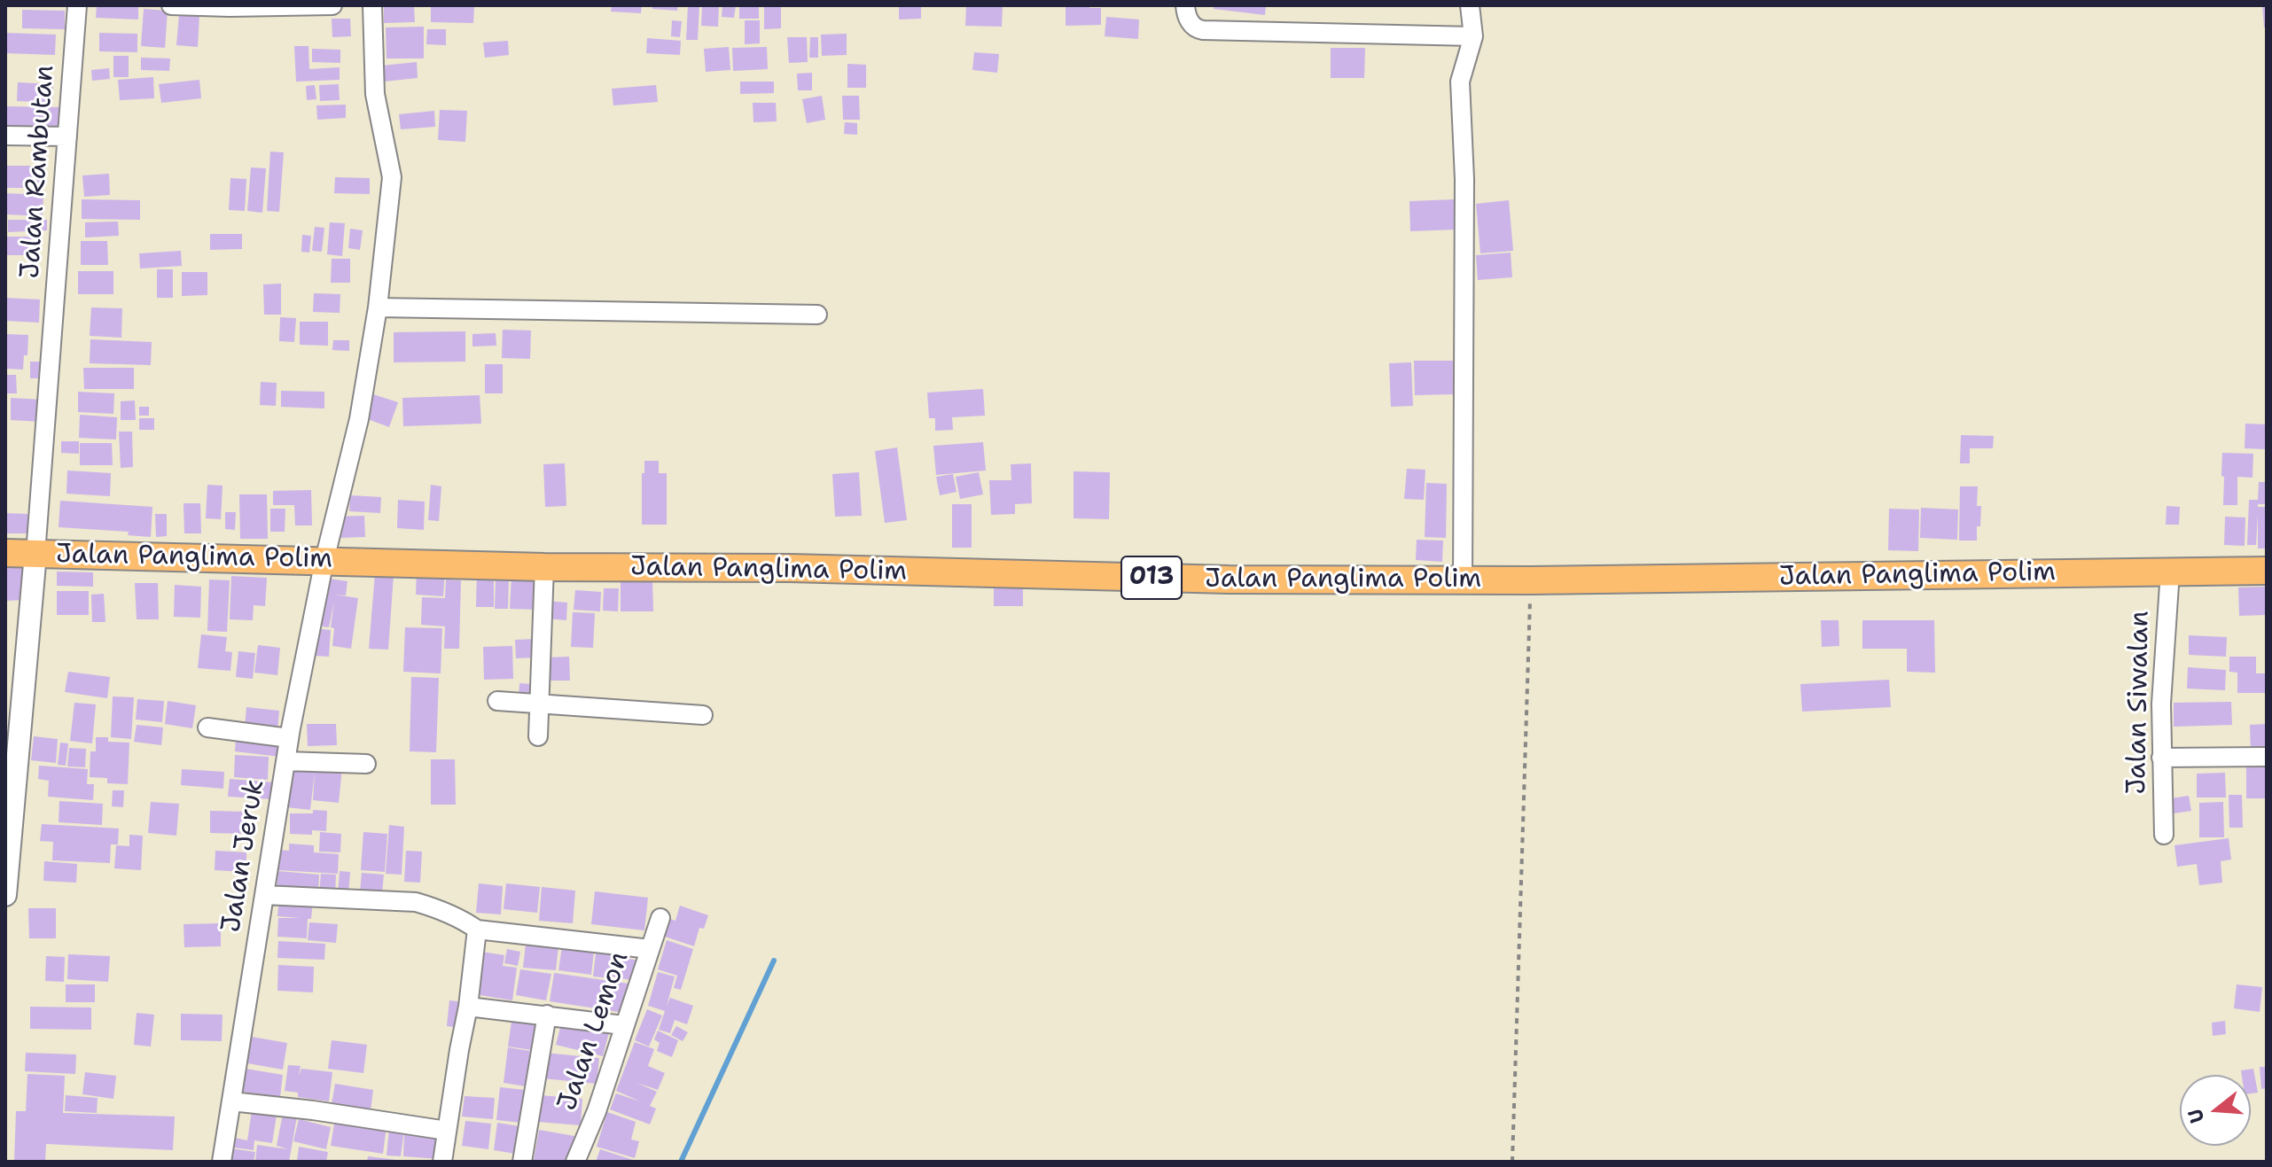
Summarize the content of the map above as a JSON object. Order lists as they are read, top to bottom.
{
  "streets": {
    "main road": ["Jalan Panglima Polim", "013"],
    "street": [
      "Jalan Rambutan",
      "Jalan Siwalan",
      "Jalan Jeruk",
      "Jalan Lemon"
    ]
  },
  "crossings": [
    ["Jalan Rambutan", "Jalan Panglima Polim"],
    ["Jalan Rambutan", "013"],
    ["Jalan Panglima Polim", "013"],
    ["Jalan Panglima Polim", "Jalan Siwalan"],
    ["Jalan Panglima Polim", "Jalan Jeruk"]
  ],
  "north": "left"
}
